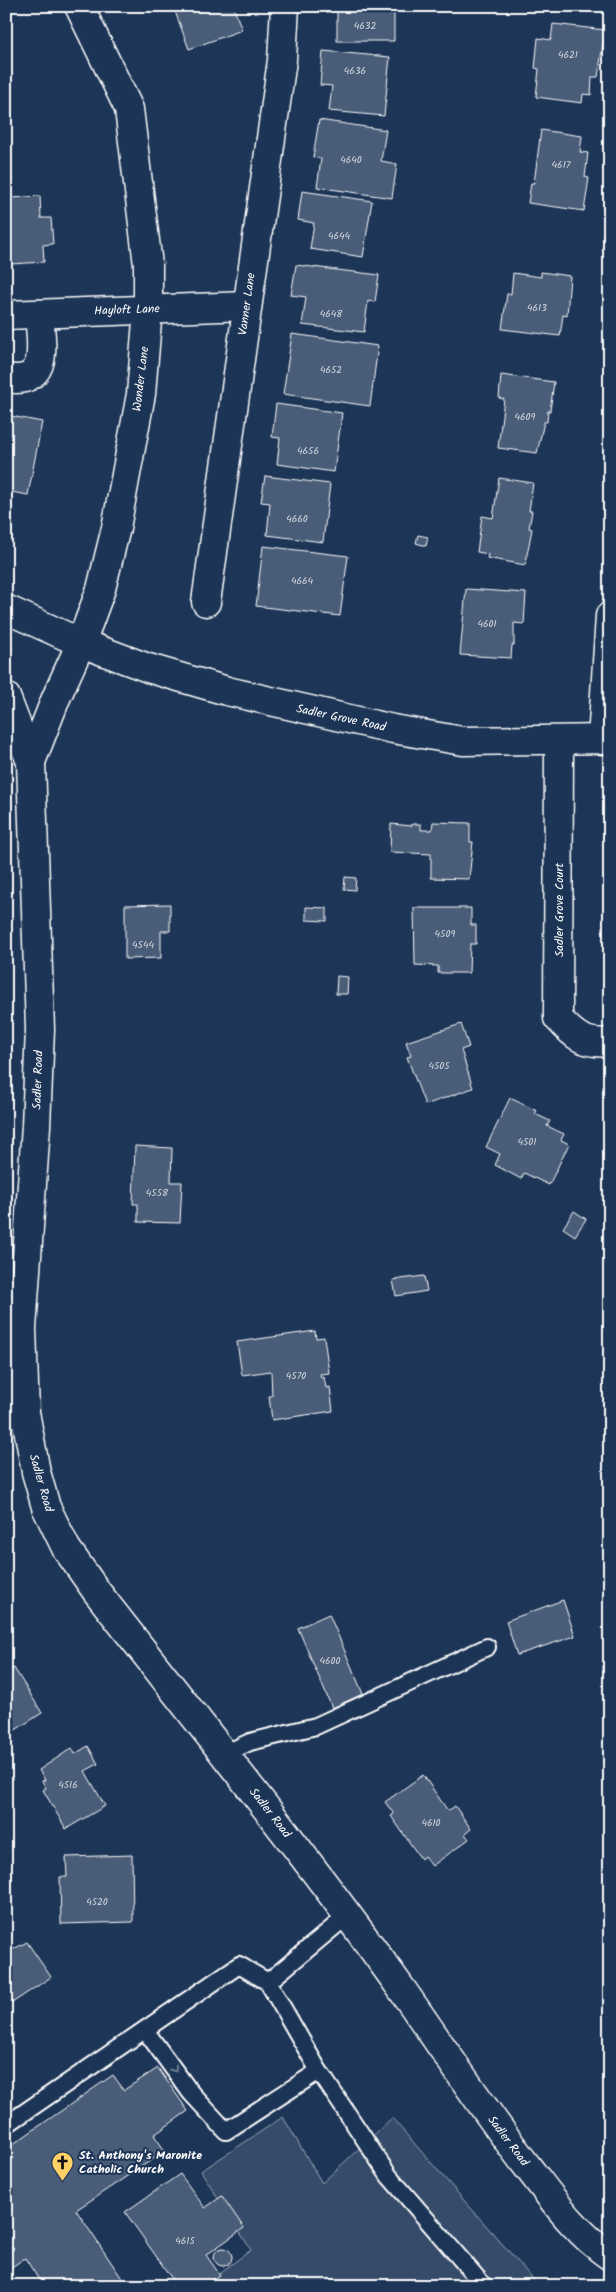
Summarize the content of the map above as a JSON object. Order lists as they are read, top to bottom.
{
  "streets": {
    "street": [
      "Vanner Lane",
      "Hayloft Lane",
      "Wonder Lane",
      "Sadler Grove Road",
      "Sadler Grove Court",
      "Sadler Road"
    ]
  },
  "crossings": [
    ["Vanner Lane", "Hayloft Lane"],
    ["Hayloft Lane", "Wonder Lane"],
    ["Wonder Lane", "Sadler Grove Road"],
    ["Wonder Lane", "Sadler Road"],
    ["Sadler Grove Road", "Sadler Grove Court"],
    ["Sadler Grove Road", "Sadler Road"]
  ],
  "places": {
    "church": ["St. Anthony's Maronite Catholic Church"]
  },
  "house_numbers": [
    "4632",
    "4621",
    "4636",
    "4640",
    "4617",
    "4644",
    "4613",
    "4648",
    "4652",
    "4609",
    "4656",
    "4660",
    "4664",
    "4601",
    "4509",
    "4544",
    "4505",
    "4501",
    "4558",
    "4570",
    "4600",
    "4516",
    "4610",
    "4520",
    "4615"
  ]
}
